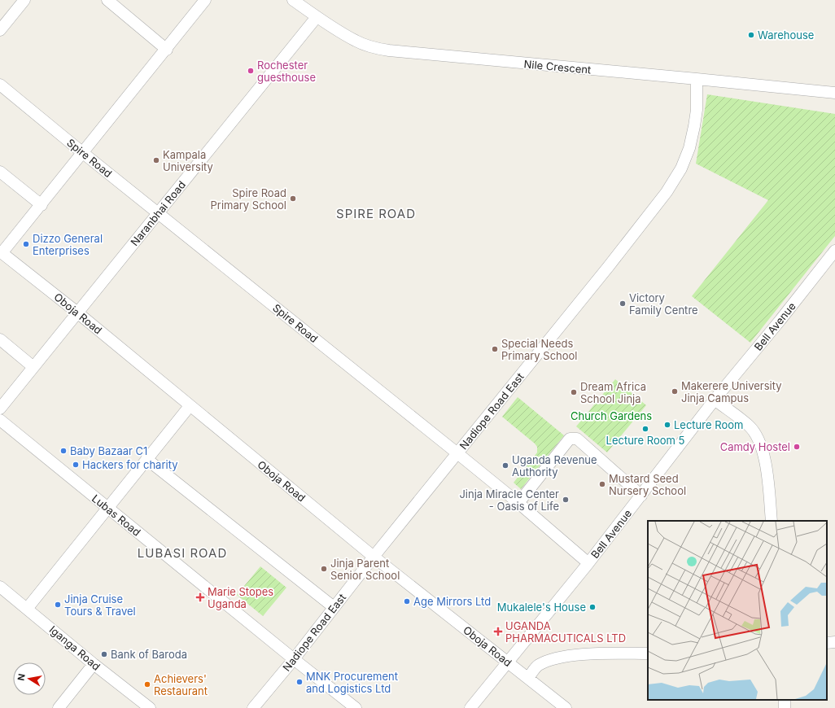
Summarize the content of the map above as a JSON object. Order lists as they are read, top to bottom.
{
  "streets": {
    "street": [
      "Nile Crescent",
      "Spire Road",
      "Naranbhai Road",
      "Oboja Road",
      "Bell Avenue",
      "Nadiope Road East",
      "Lubas Road",
      "Iganga Road"
    ]
  },
  "crossings": [
    ["Nile Crescent", "Naranbhai Road"],
    ["Nile Crescent", "Nadiope Road East"],
    ["Spire Road", "Naranbhai Road"],
    ["Spire Road", "Bell Avenue"],
    ["Spire Road", "Nadiope Road East"],
    ["Naranbhai Road", "Oboja Road"],
    ["Oboja Road", "Bell Avenue"],
    ["Oboja Road", "Nadiope Road East"],
    ["Nadiope Road East", "Lubas Road"]
  ],
  "districts": ["SPIRE ROAD", "LUBASI ROAD"],
  "parks": ["Church Gardens"],
  "places": {
    "other": [
      "Warehouse",
      "Rochester guesthouse",
      "Kampala University",
      "Spire Road Primary School",
      "Dizzo General Enterprises",
      "Victory Family Centre",
      "Special Needs Primary School",
      "Makerere University Jinja Campus",
      "Dream Africa School Jinja",
      "Lecture Room",
      "Lecture Room 5",
      "Camdy Hostel",
      "Baby Bazaar C1",
      "Hackers for charity",
      "Uganda Revenue Authority",
      "Mustard Seed Nursery School",
      "Jinja Miracle Center - Oasis of Life",
      "Jinja Parent Senior School",
      "Age Mirrors Ltd",
      "Jinja Cruise Tours & Travel",
      "Mukalele's House",
      "Bank of Baroda",
      "MNK Procurement and Logistics Ltd",
      "Achievers' Restaurant"
    ],
    "health": ["Marie Stopes Uganda", "UGANDA PHARMACUTICALS LTD"]
  },
  "north": "left"
}
